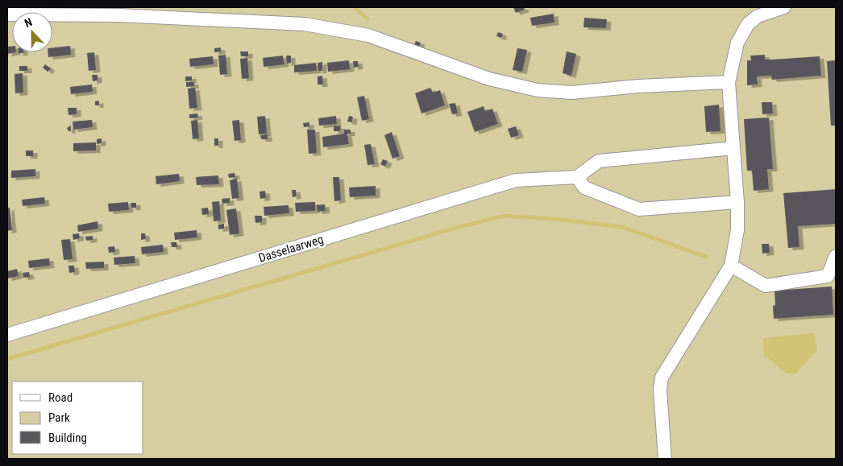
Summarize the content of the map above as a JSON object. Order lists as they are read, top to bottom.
{
  "streets": {
    "street": ["Dasselaarweg"]
  },
  "legend": ["Road", "Park", "Building"],
  "north": "top"
}
